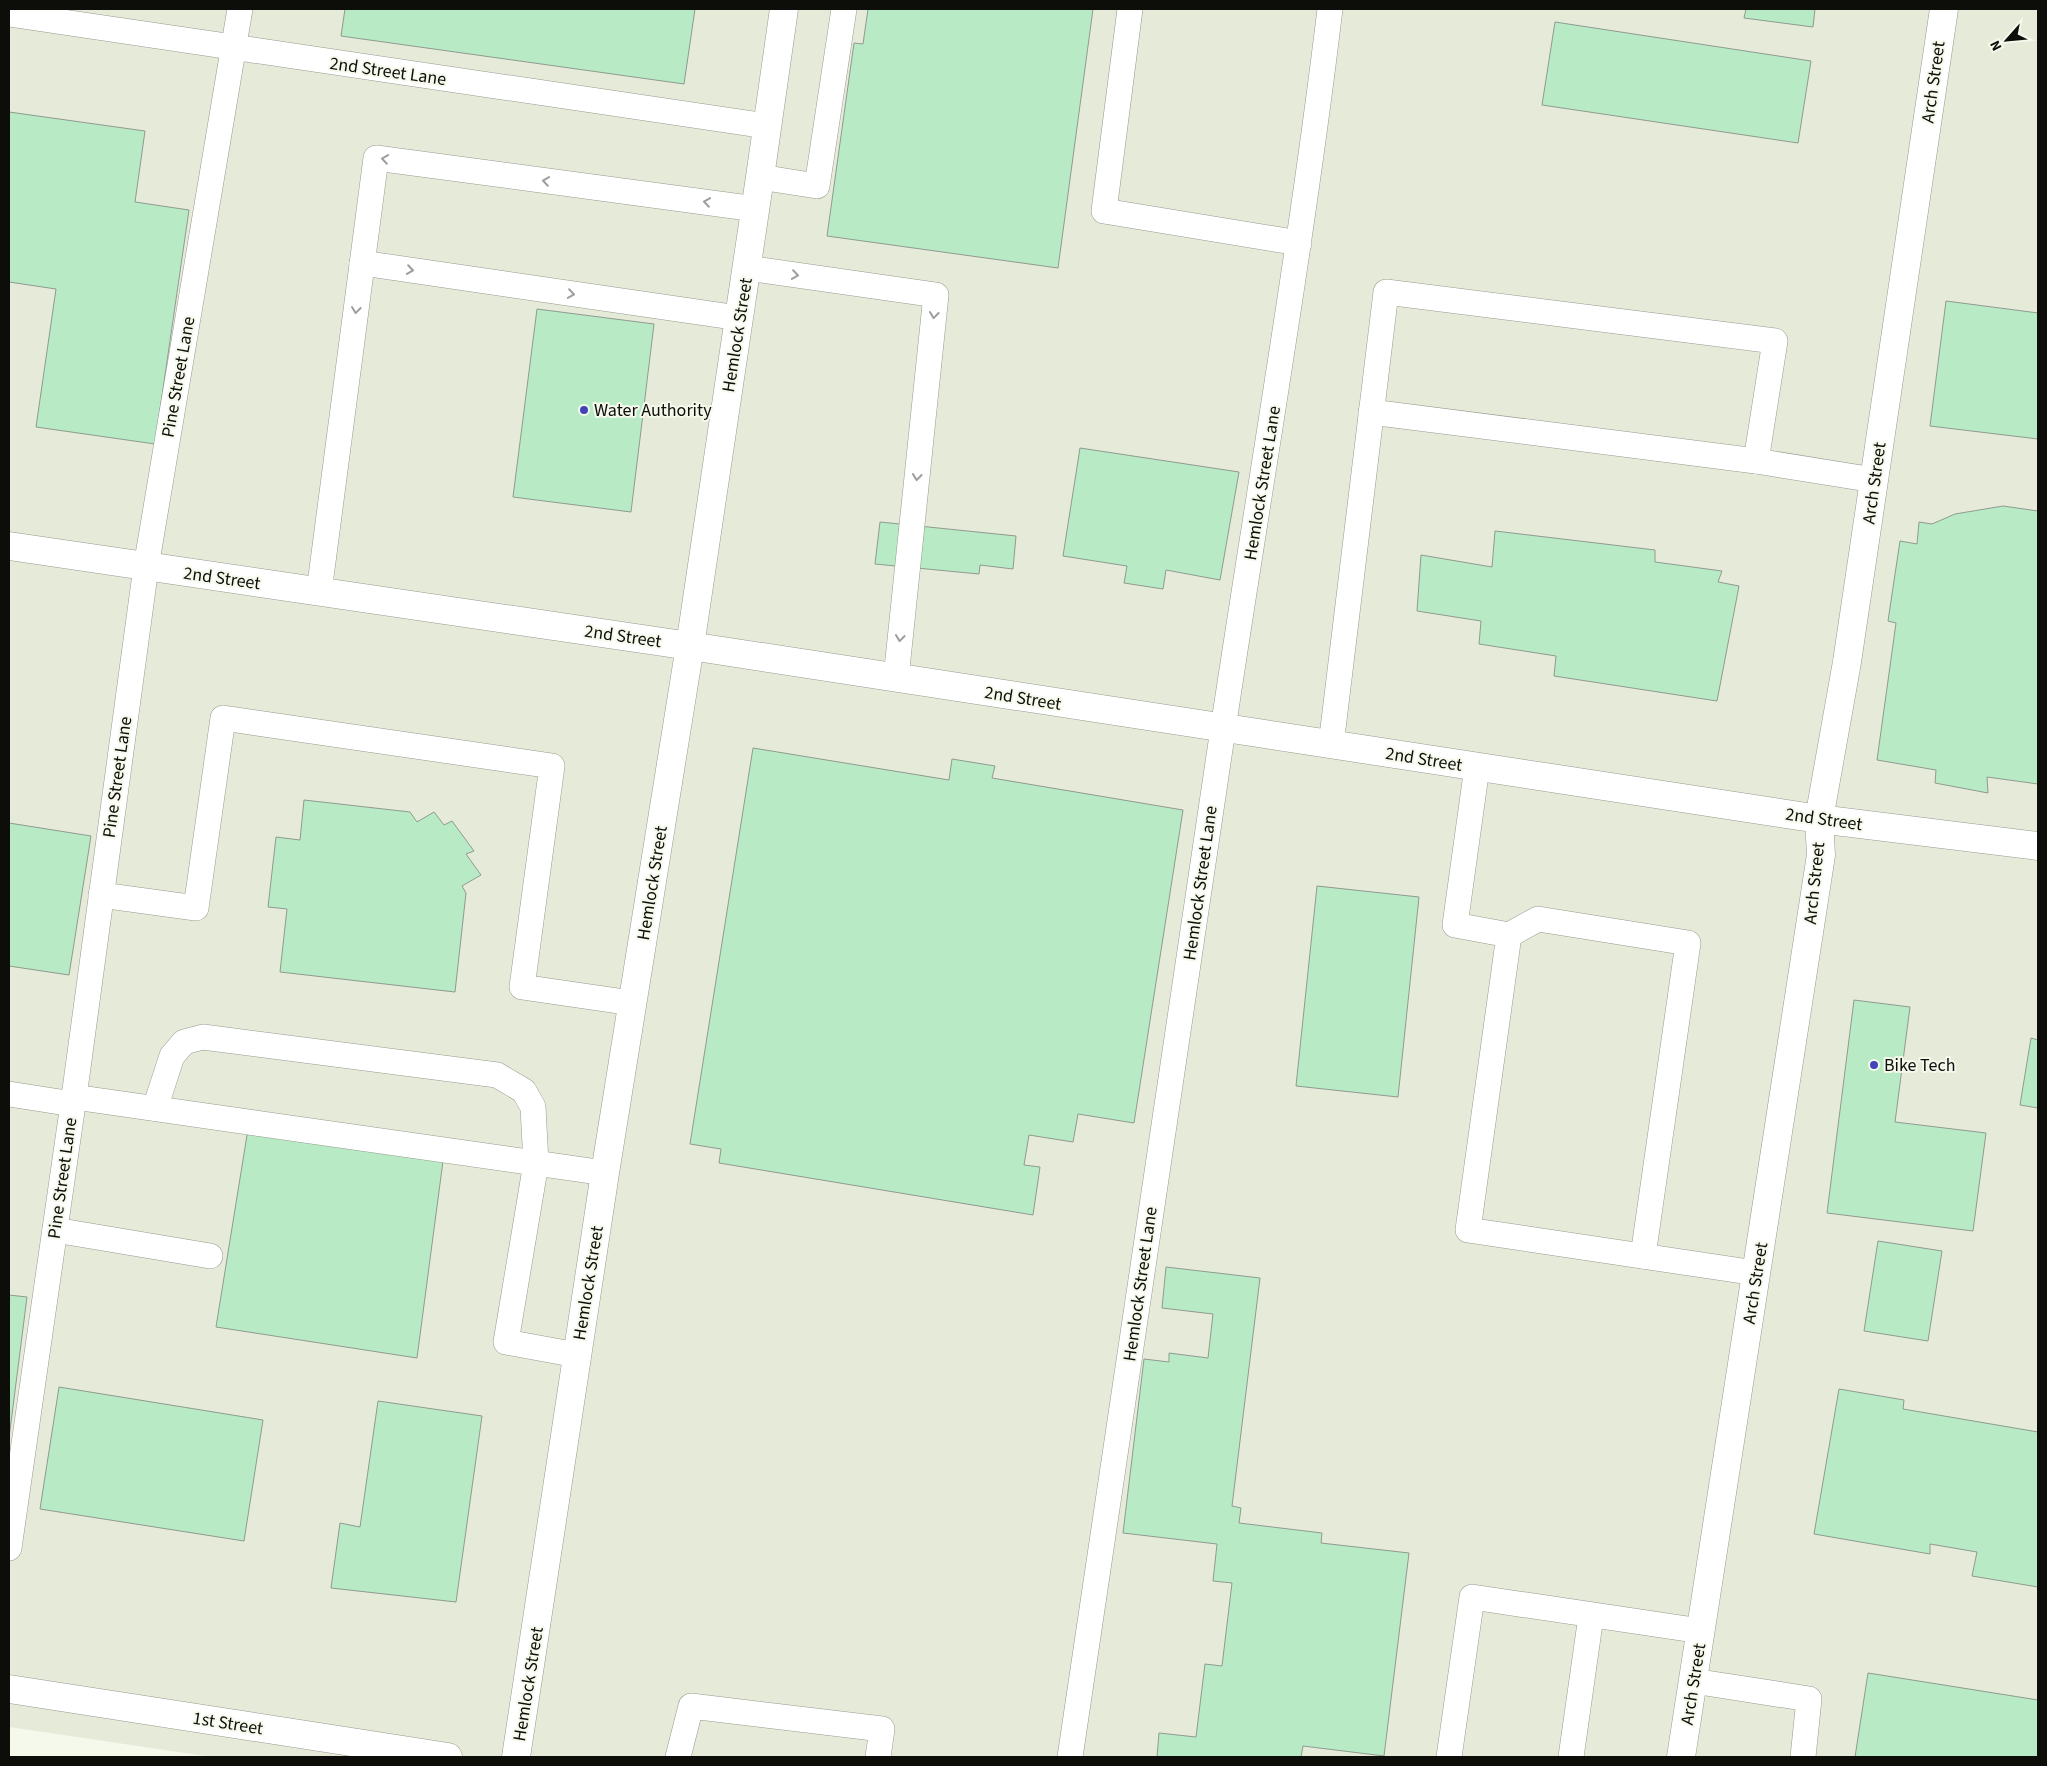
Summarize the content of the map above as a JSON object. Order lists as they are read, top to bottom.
{
  "streets": {
    "street": [
      "Arch Street",
      "Hemlock Street",
      "2nd Street",
      "1st Street"
    ],
    "lane": ["2nd Street Lane", "Pine Street Lane", "Hemlock Street Lane"]
  },
  "crossings": [
    ["2nd Street Lane", "Hemlock Street"],
    ["2nd Street Lane", "Pine Street Lane"],
    ["Arch Street", "2nd Street"],
    ["Hemlock Street", "2nd Street"],
    ["Pine Street Lane", "2nd Street"],
    ["Hemlock Street Lane", "2nd Street"]
  ],
  "places": ["Water Authority", "Bike Tech"],
  "north": "bottom left"
}
